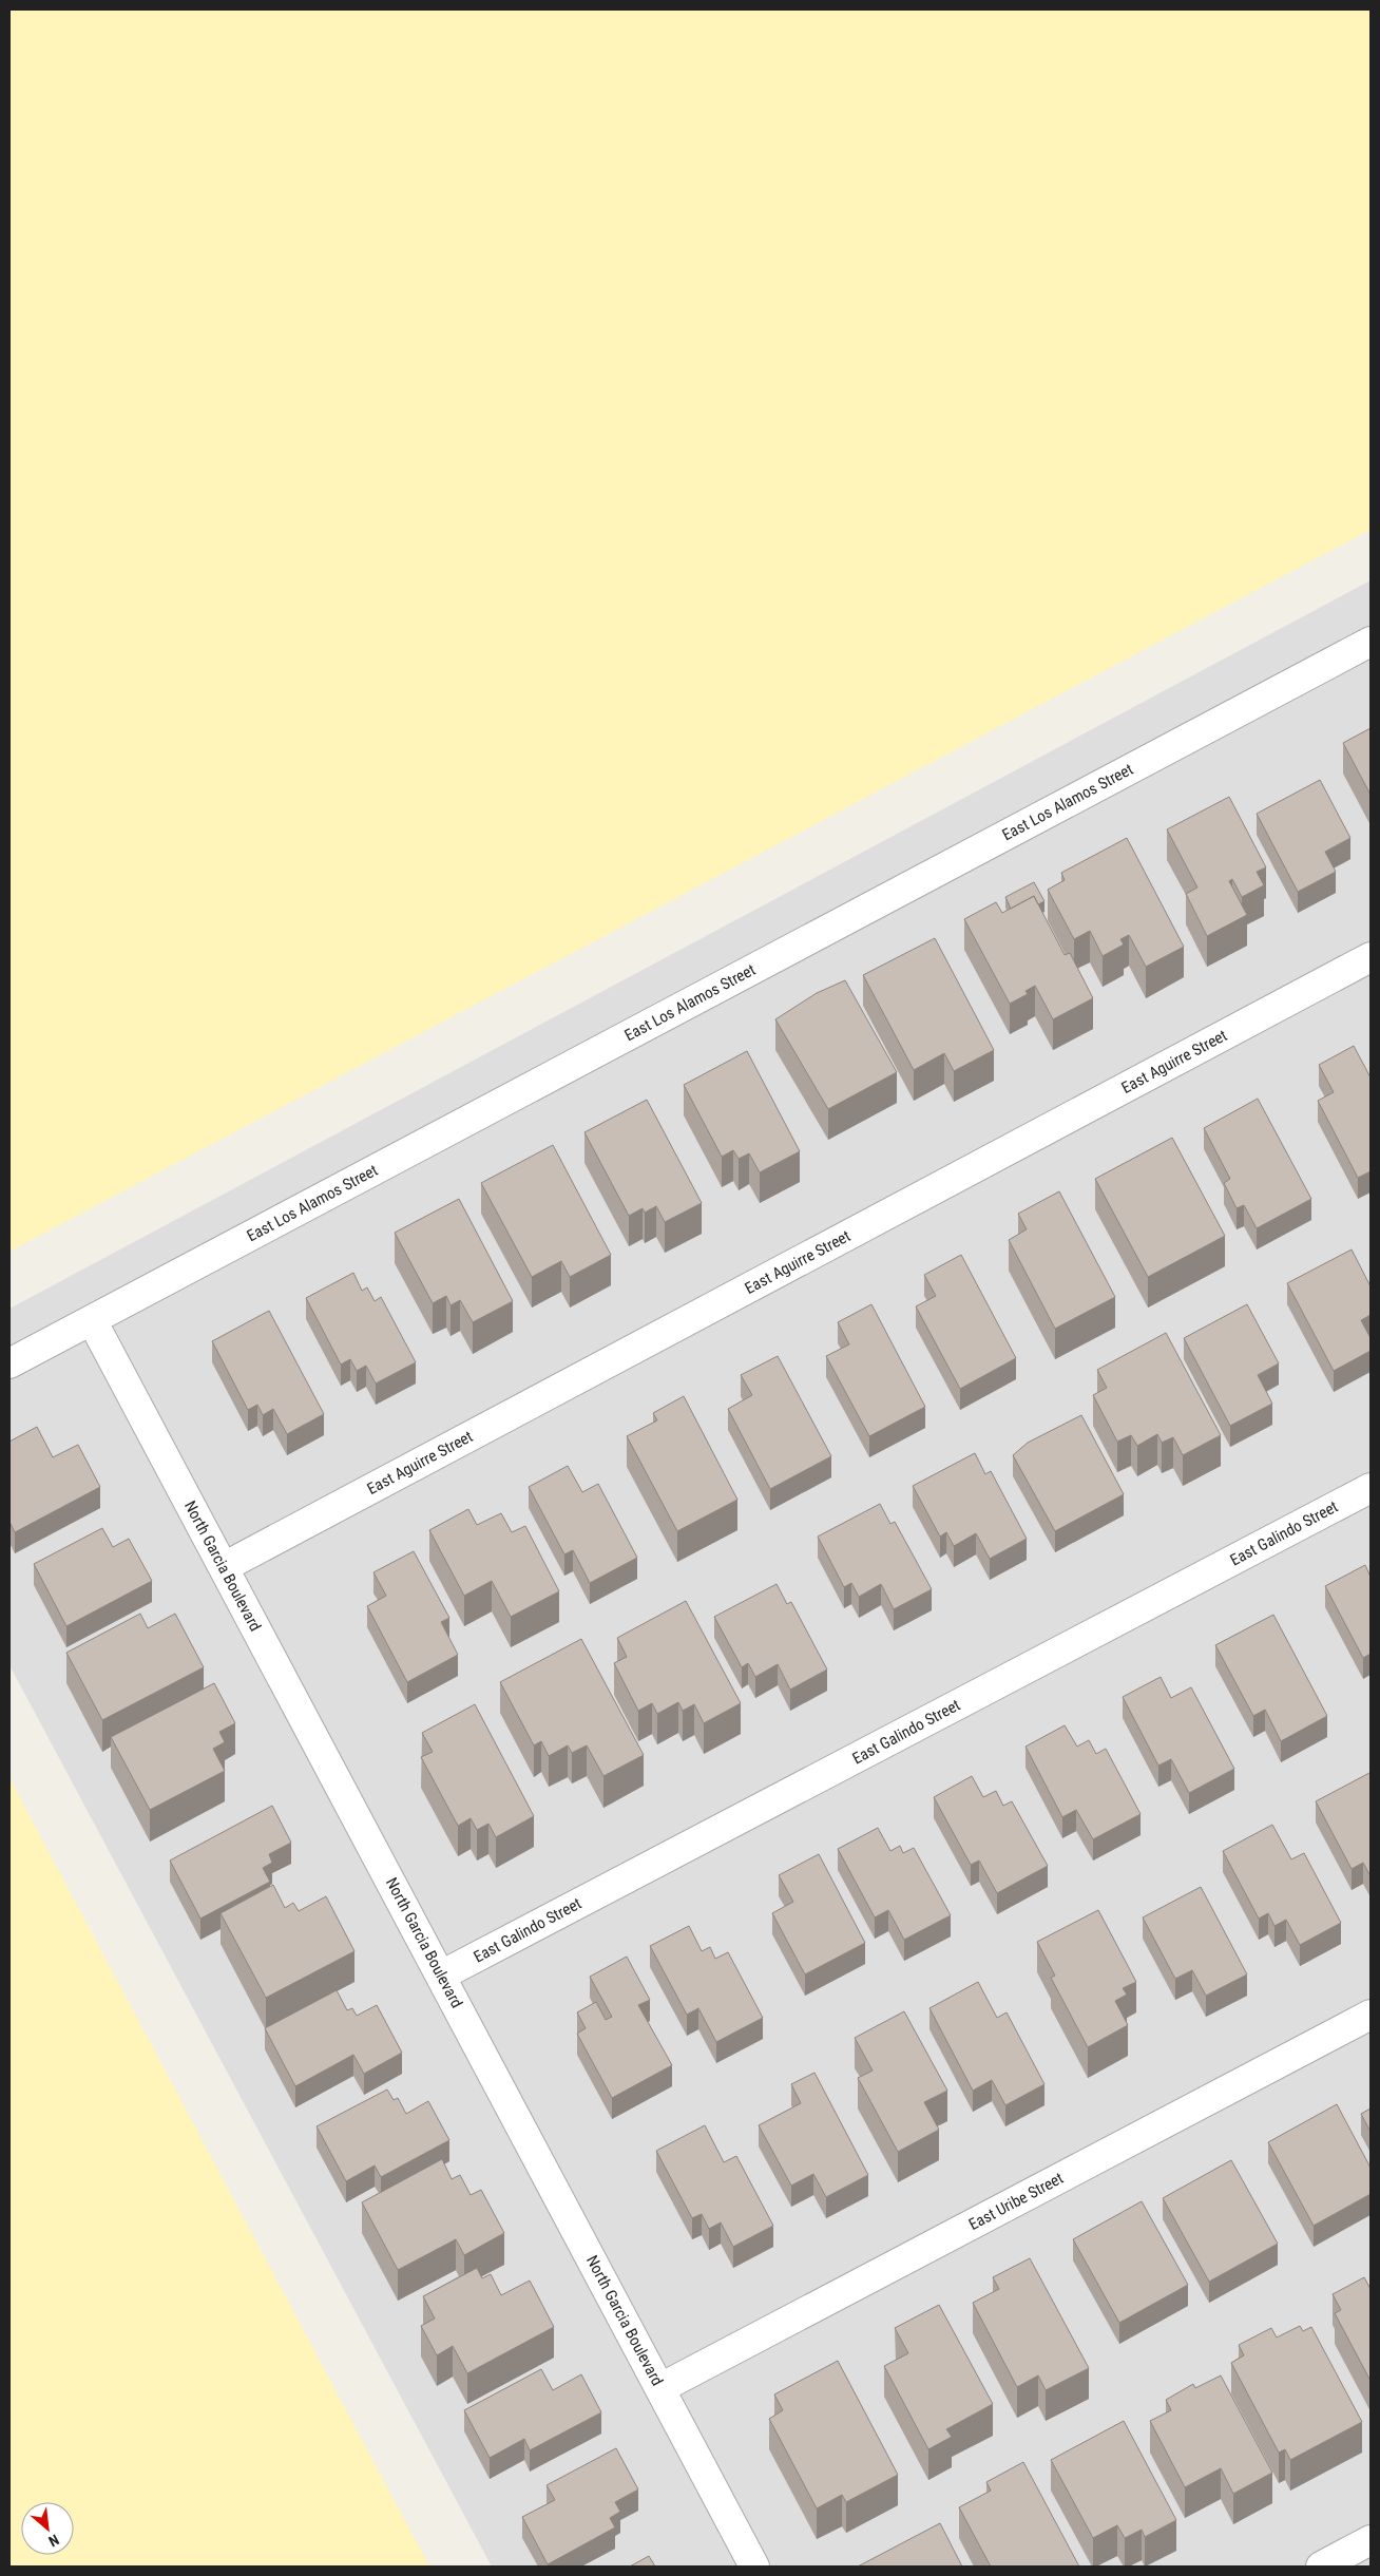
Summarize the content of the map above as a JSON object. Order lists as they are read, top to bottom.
{
  "streets": {
    "street": [
      "East Los Alamos Street",
      "East Aguirre Street",
      "East Galindo Street",
      "North Garcia Boulevard",
      "East Uribe Street"
    ]
  },
  "crossings": [
    ["East Los Alamos Street", "North Garcia Boulevard"],
    ["East Aguirre Street", "North Garcia Boulevard"],
    ["East Galindo Street", "North Garcia Boulevard"],
    ["North Garcia Boulevard", "East Uribe Street"]
  ],
  "north": "bottom right"
}
